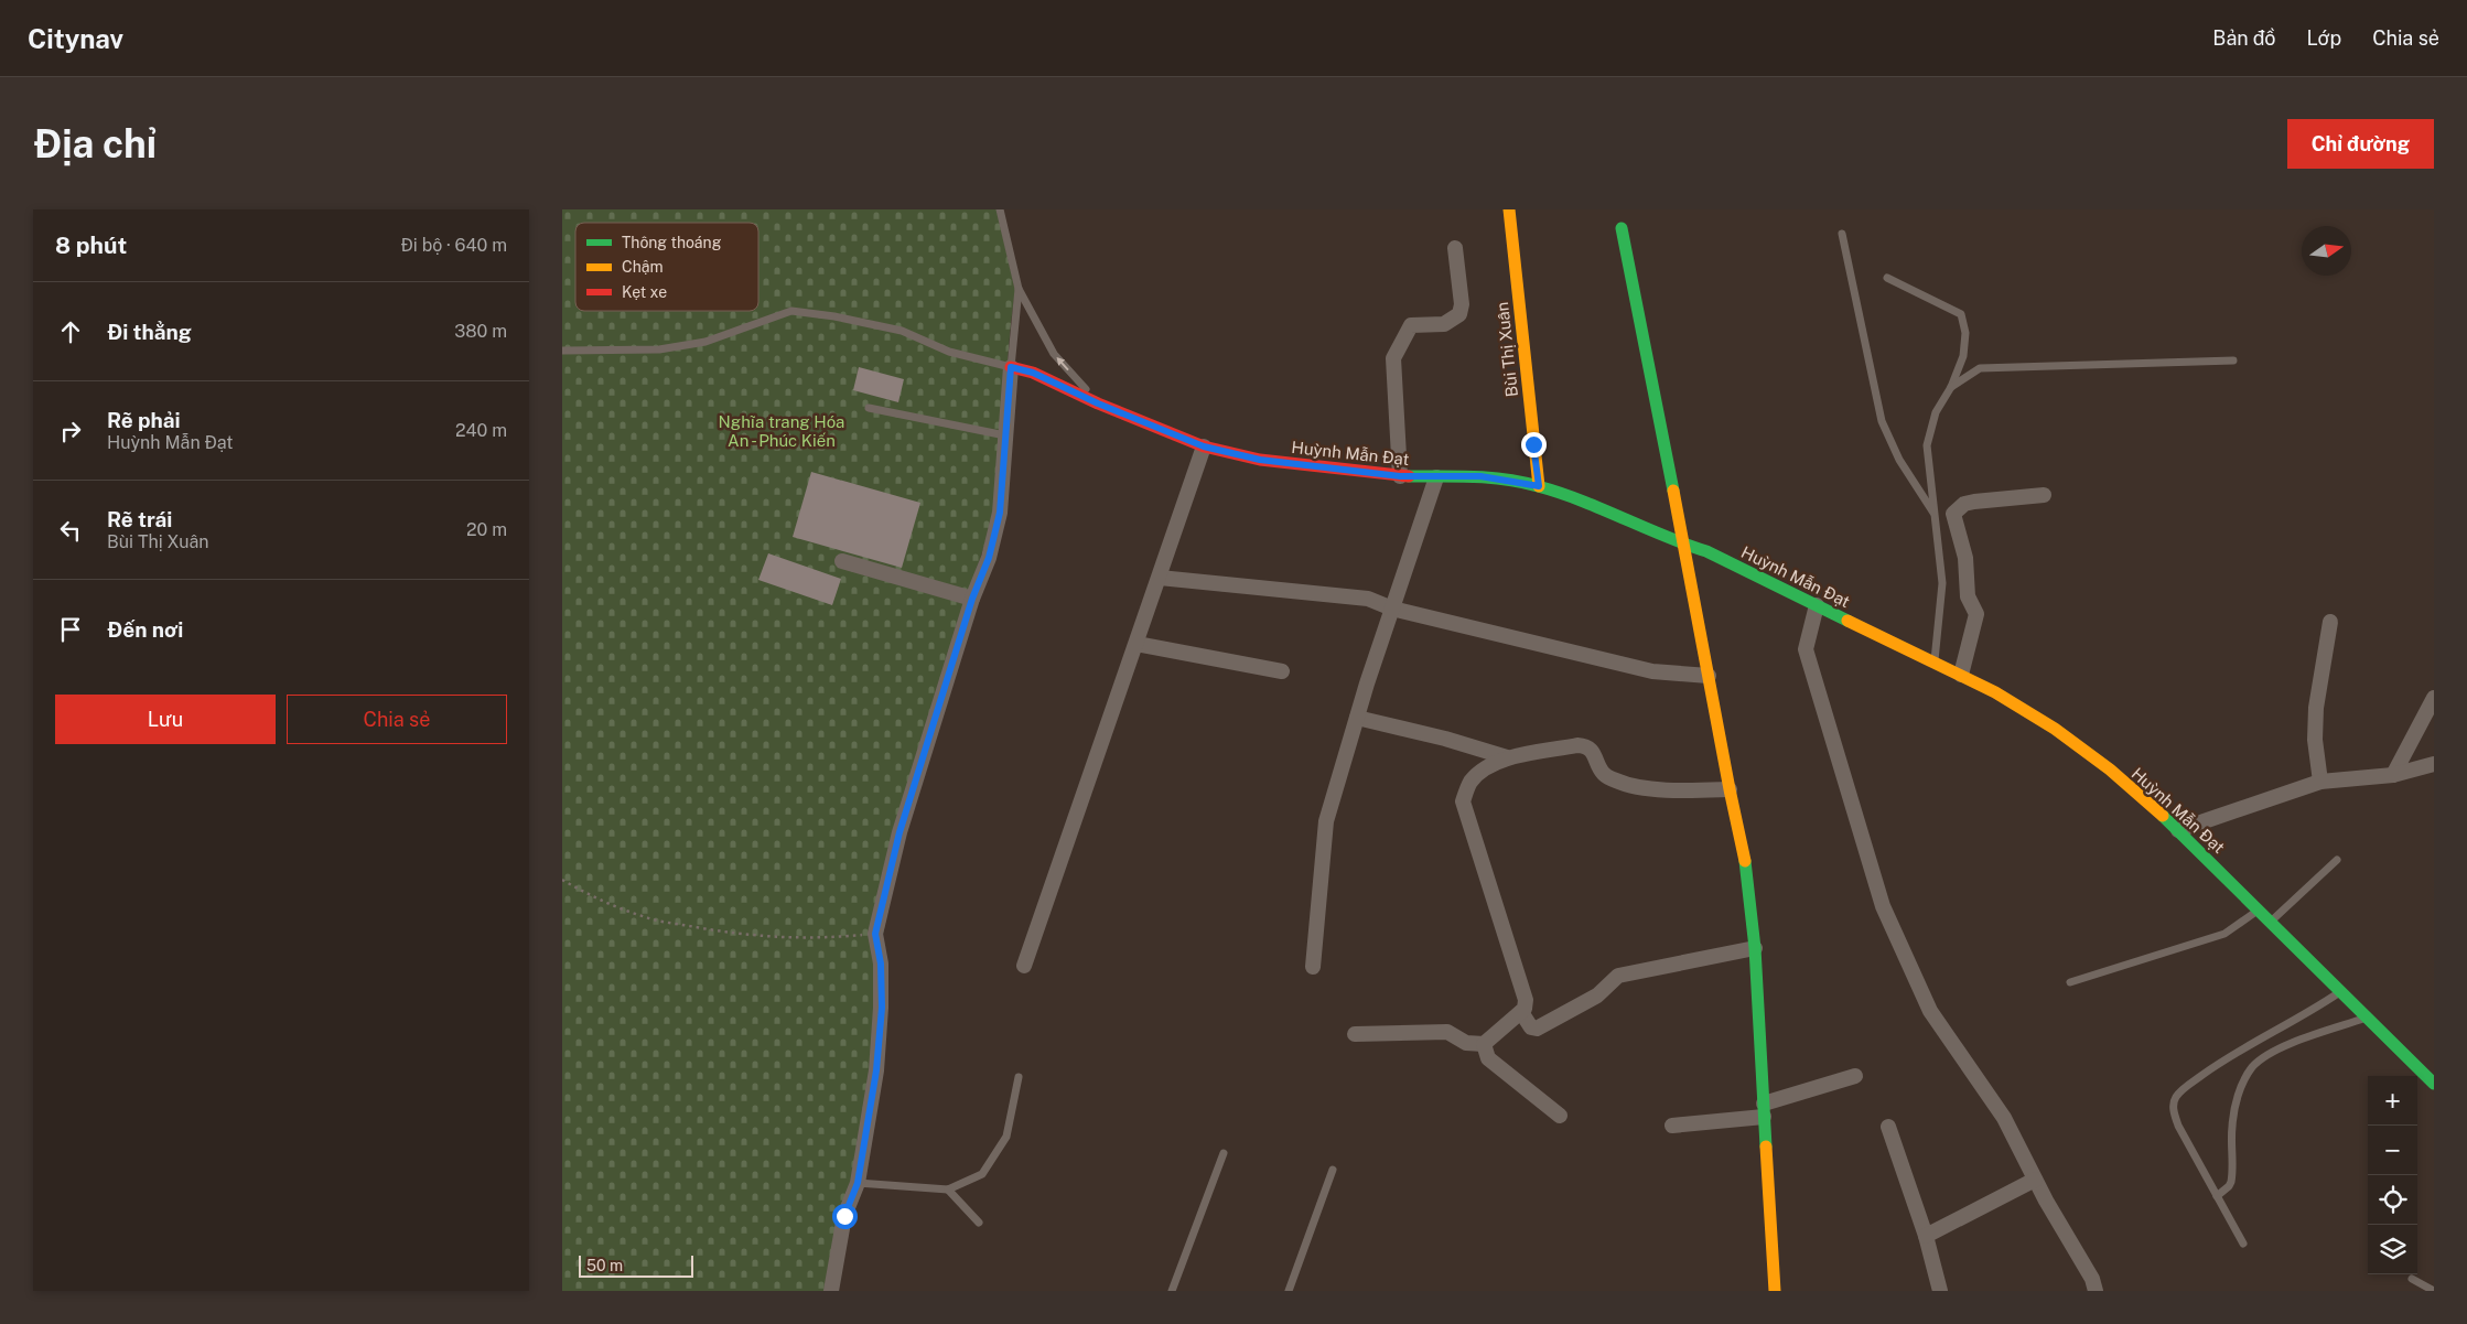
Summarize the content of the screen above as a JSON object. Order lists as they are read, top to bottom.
{
  "streets": {
    "main road": ["Bùi Thị Xuân", "Huỳnh Mẫn Đạt"]
  },
  "crossings": [
    ["Bùi Thị Xuân", "Huỳnh Mẫn Đạt"]
  ],
  "parks": ["Nghĩa trang Hóa An - Phúc Kiến"],
  "legend": ["Thông thoáng", "Chậm", "Kẹt xe"],
  "scale_bar": "50 m",
  "north": "right",
  "page": {
    "header": "Citynav",
    "nav": ["Bản đồ", "Lớp", "Chia sẻ"],
    "buttons": [
      "Chỉ đường",
      ["Lưu", "Chia sẻ"]
    ],
    "title": "Địa chỉ",
    "heading": ["8 phút", "Đi bộ · 640 m"],
    "list": [
      ["Đi thẳng", "380 m"],
      ["Rẽ phải", "Huỳnh Mẫn Đạt", "240 m"],
      ["Rẽ trái", "Bùi Thị Xuân", "20 m"],
      "Đến nơi"
    ],
    "map_buttons": ["+", "−"],
    "scale": "50 m"
  }
}
